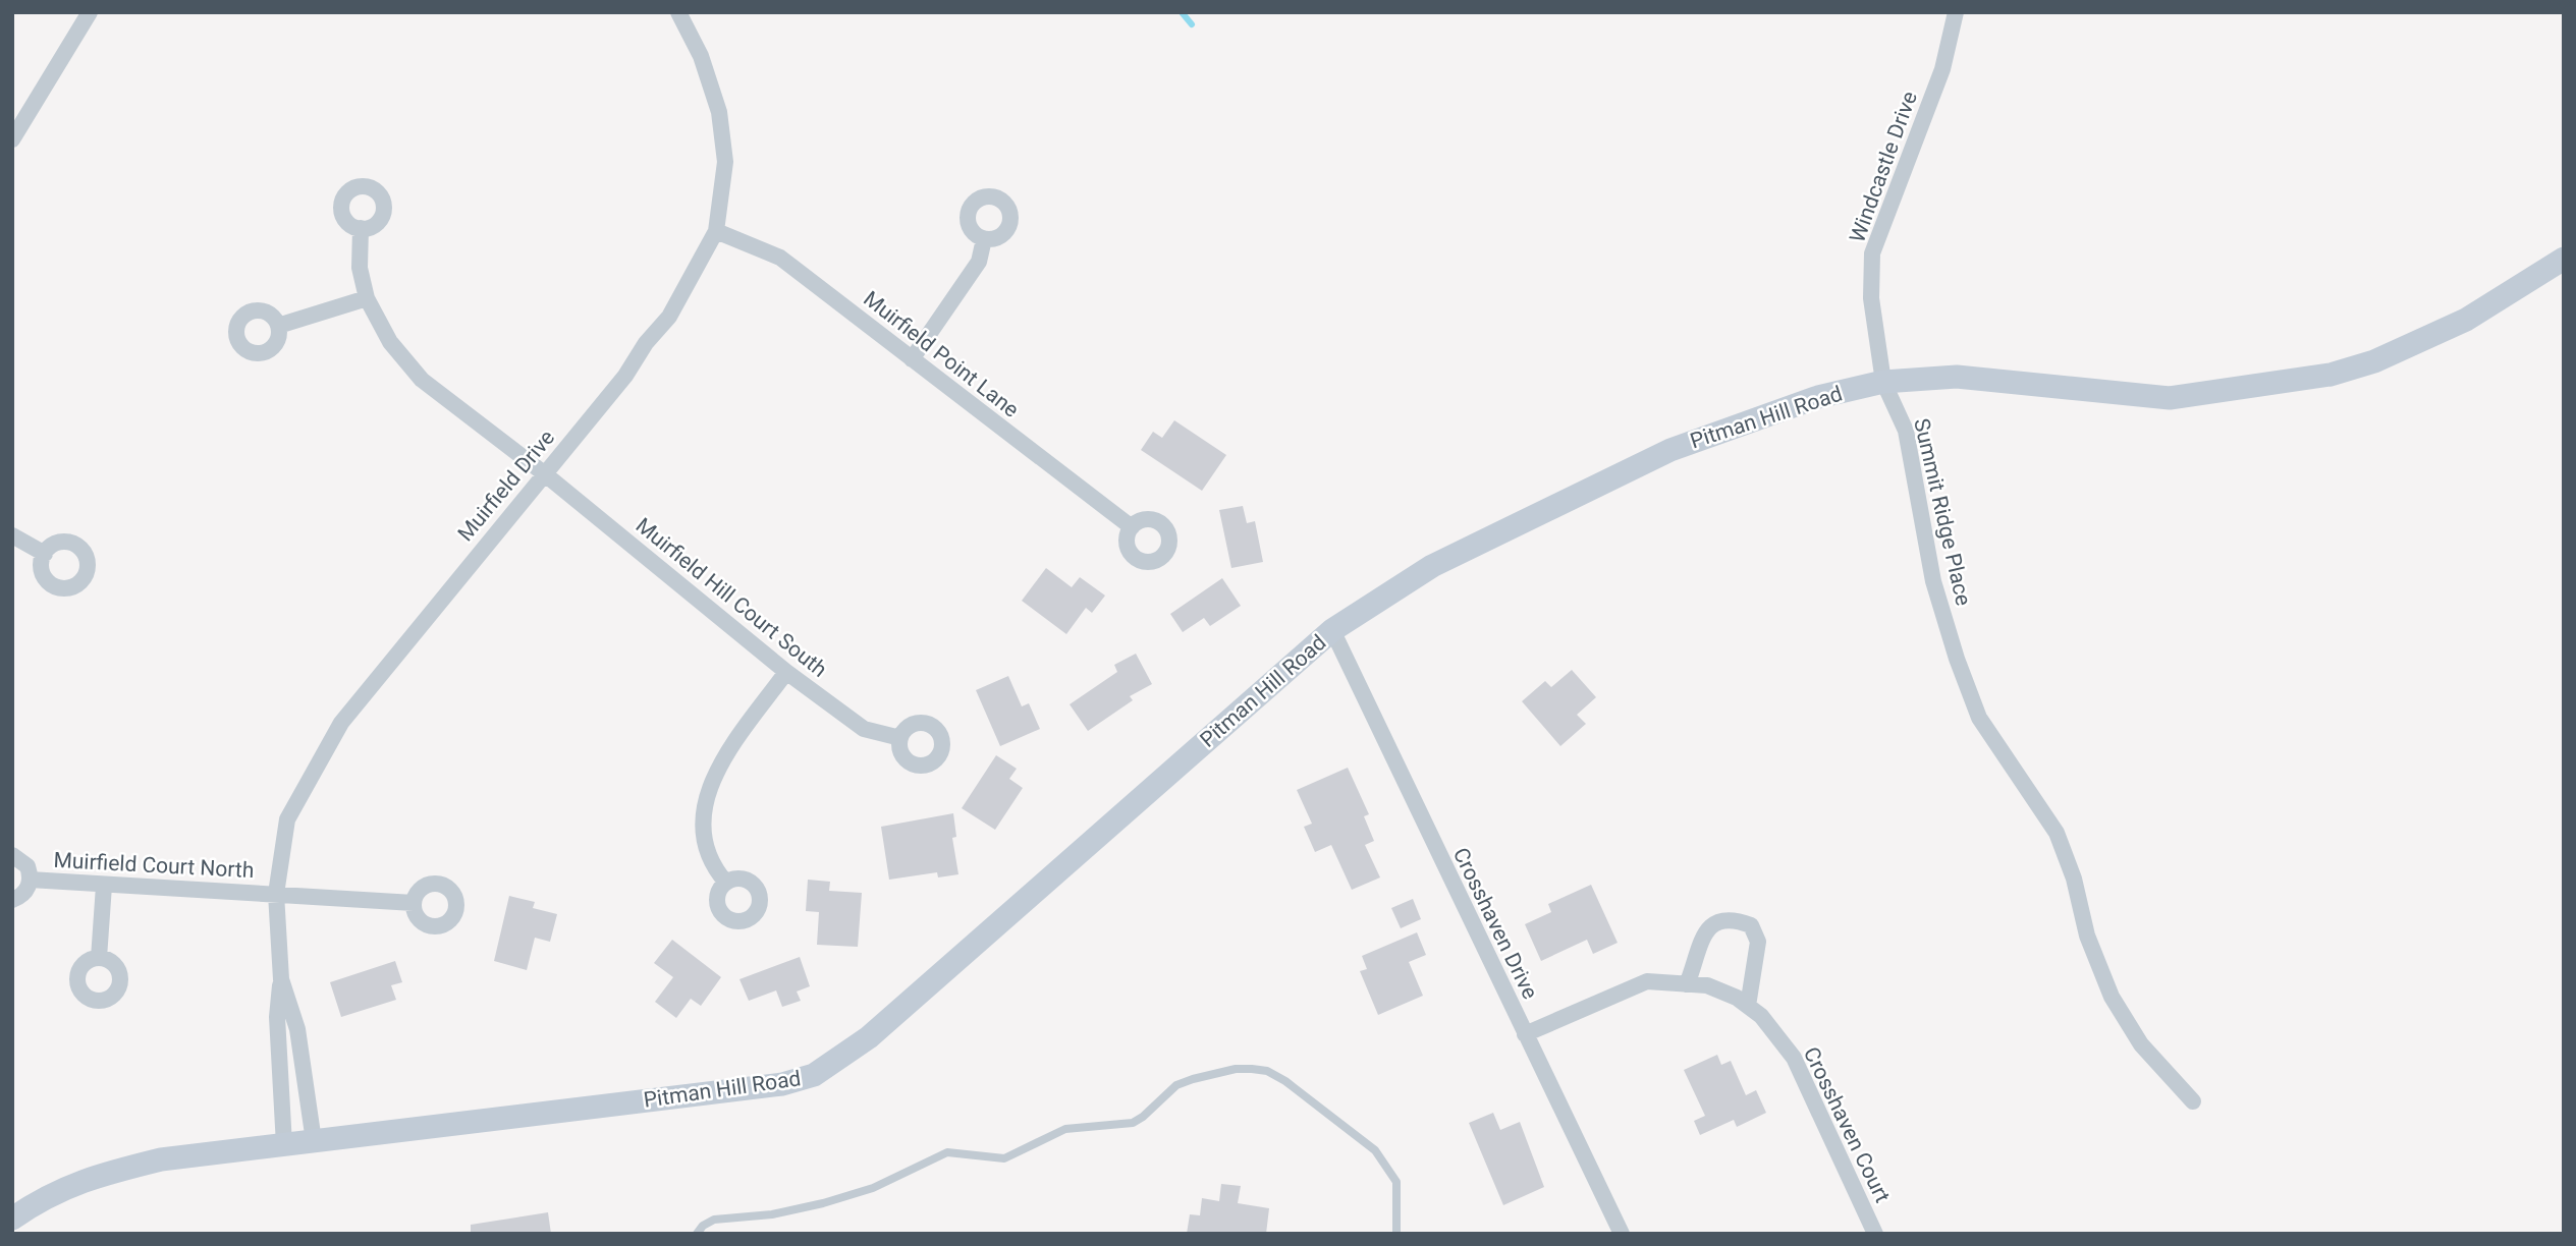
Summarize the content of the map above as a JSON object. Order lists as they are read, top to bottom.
{
  "streets": {
    "street": [
      "Windcastle Drive",
      "Muirfield Point Lane",
      "Pitman Hill Road",
      "Muirfield Drive",
      "Summit Ridge Place",
      "Muirfield Hill Court South",
      "Muirfield Court North",
      "Crosshaven Drive",
      "Crosshaven Court"
    ]
  },
  "crossings": [
    ["Windcastle Drive", "Pitman Hill Road"],
    ["Windcastle Drive", "Summit Ridge Place"],
    ["Muirfield Point Lane", "Muirfield Drive"],
    ["Pitman Hill Road", "Muirfield Drive"],
    ["Pitman Hill Road", "Summit Ridge Place"],
    ["Pitman Hill Road", "Crosshaven Drive"],
    ["Muirfield Drive", "Muirfield Hill Court South"],
    ["Muirfield Drive", "Muirfield Court North"],
    ["Crosshaven Drive", "Crosshaven Court"]
  ]
}
